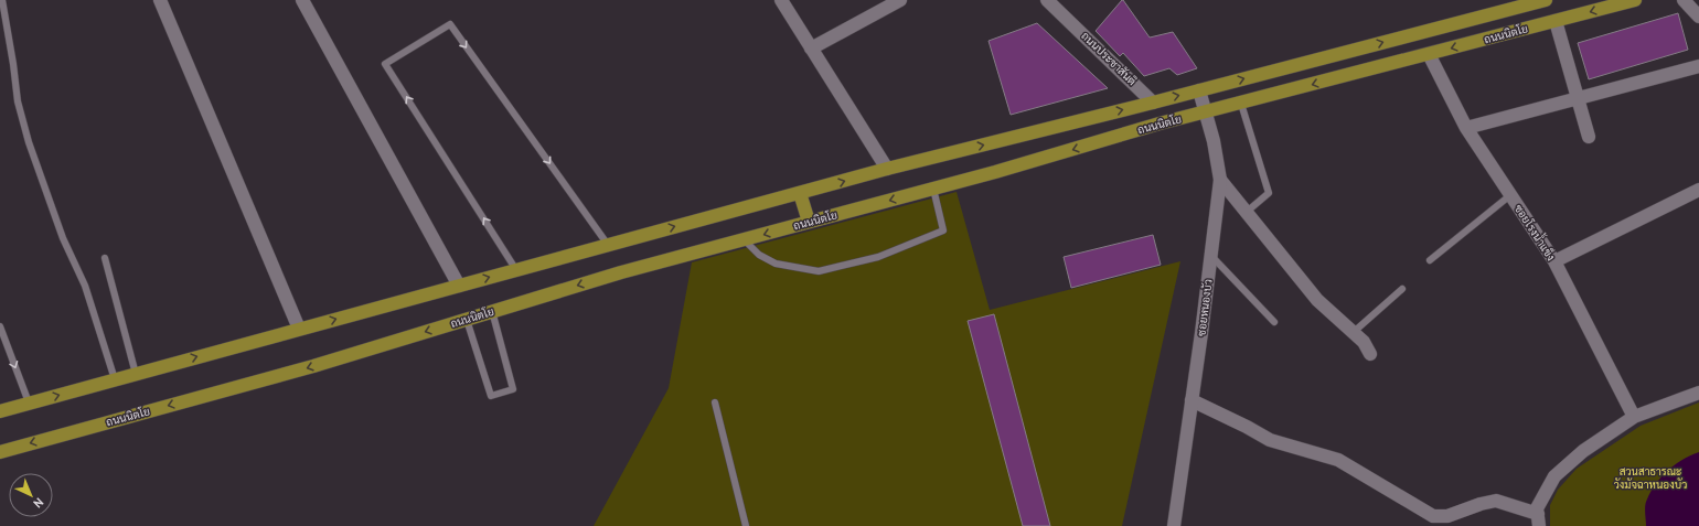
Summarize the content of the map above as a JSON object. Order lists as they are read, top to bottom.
{
  "streets": {
    "main road": ["ถนนนิตโย", "ถนนประชาสันติ"],
    "street": ["ซอยโรงน้ำแข็ง", "ซอยหนองบัว"]
  },
  "crossings": [
    ["ถนนนิตโย", "ถนนประชาสันติ"],
    ["ถนนนิตโย", "ซอยโรงน้ำแข็ง"],
    ["ถนนนิตโย", "ซอยหนองบัว"]
  ],
  "parks": ["สวนสาธารณะ วังมัจฉาหนองบัว"],
  "north": "bottom right"
}
